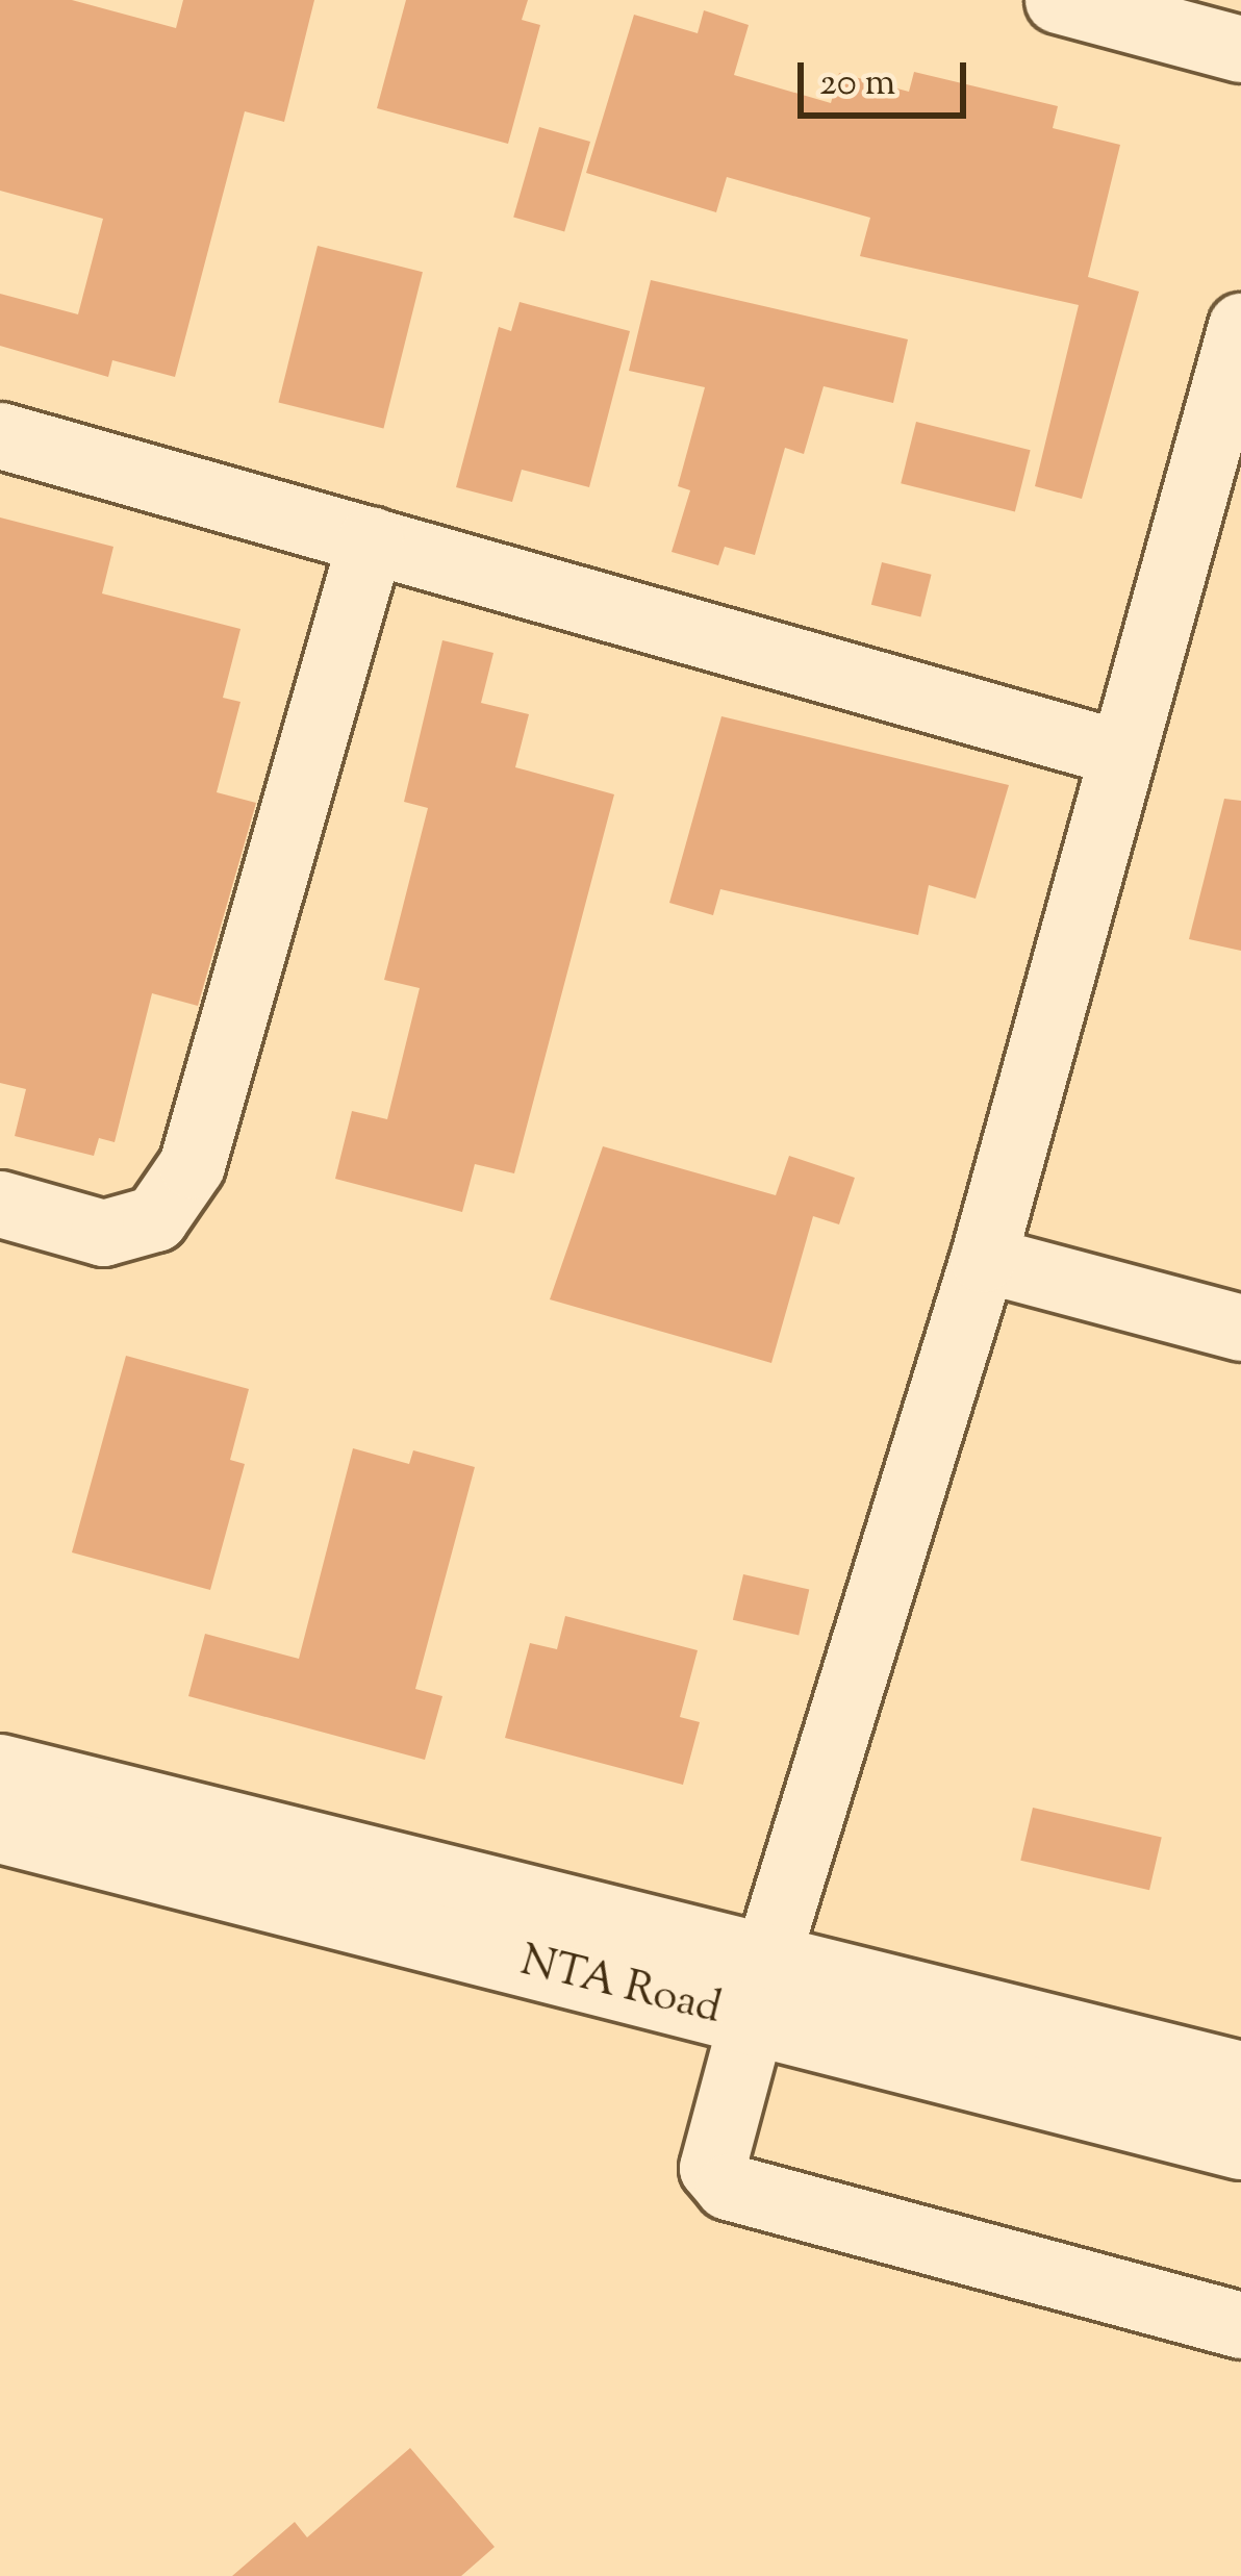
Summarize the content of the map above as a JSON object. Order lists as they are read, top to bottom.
{
  "streets": {
    "main road": ["NTA Road"]
  },
  "scale_bar": "20 m"
}
